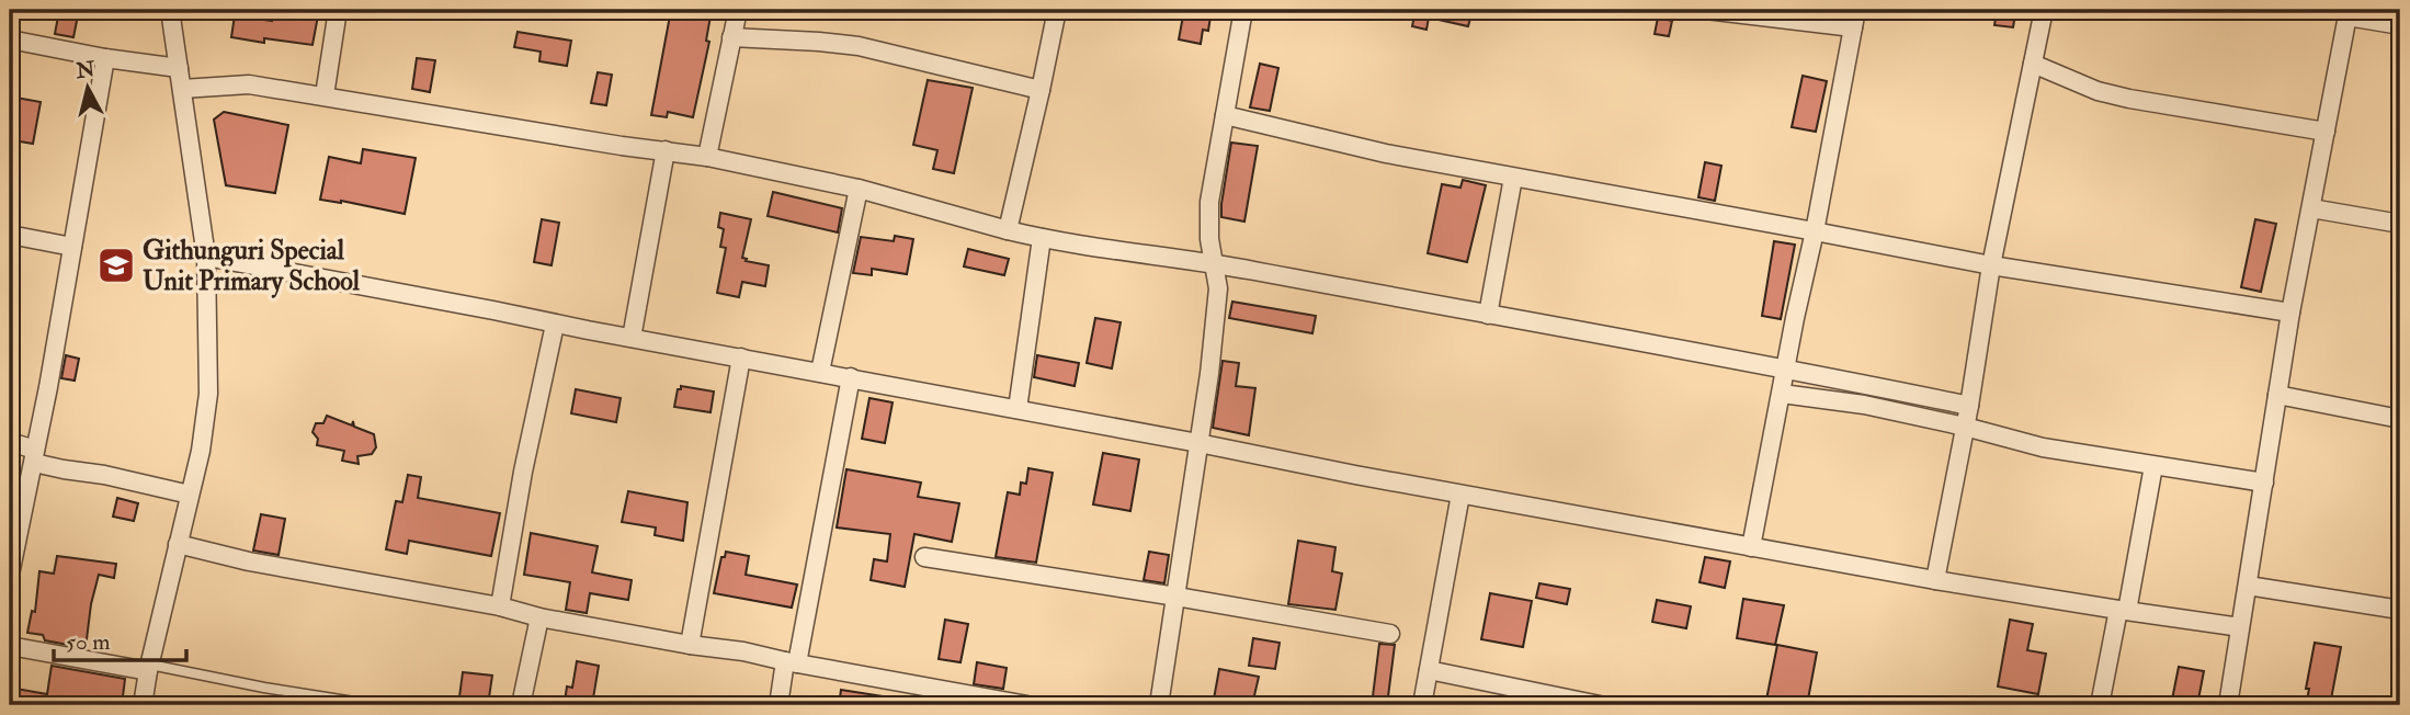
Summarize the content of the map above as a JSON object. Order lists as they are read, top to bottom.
{
  "places": {
    "school or university": ["Githunguri Special Unit Primary School"]
  },
  "scale_bar": "50 m",
  "north": "top"
}
